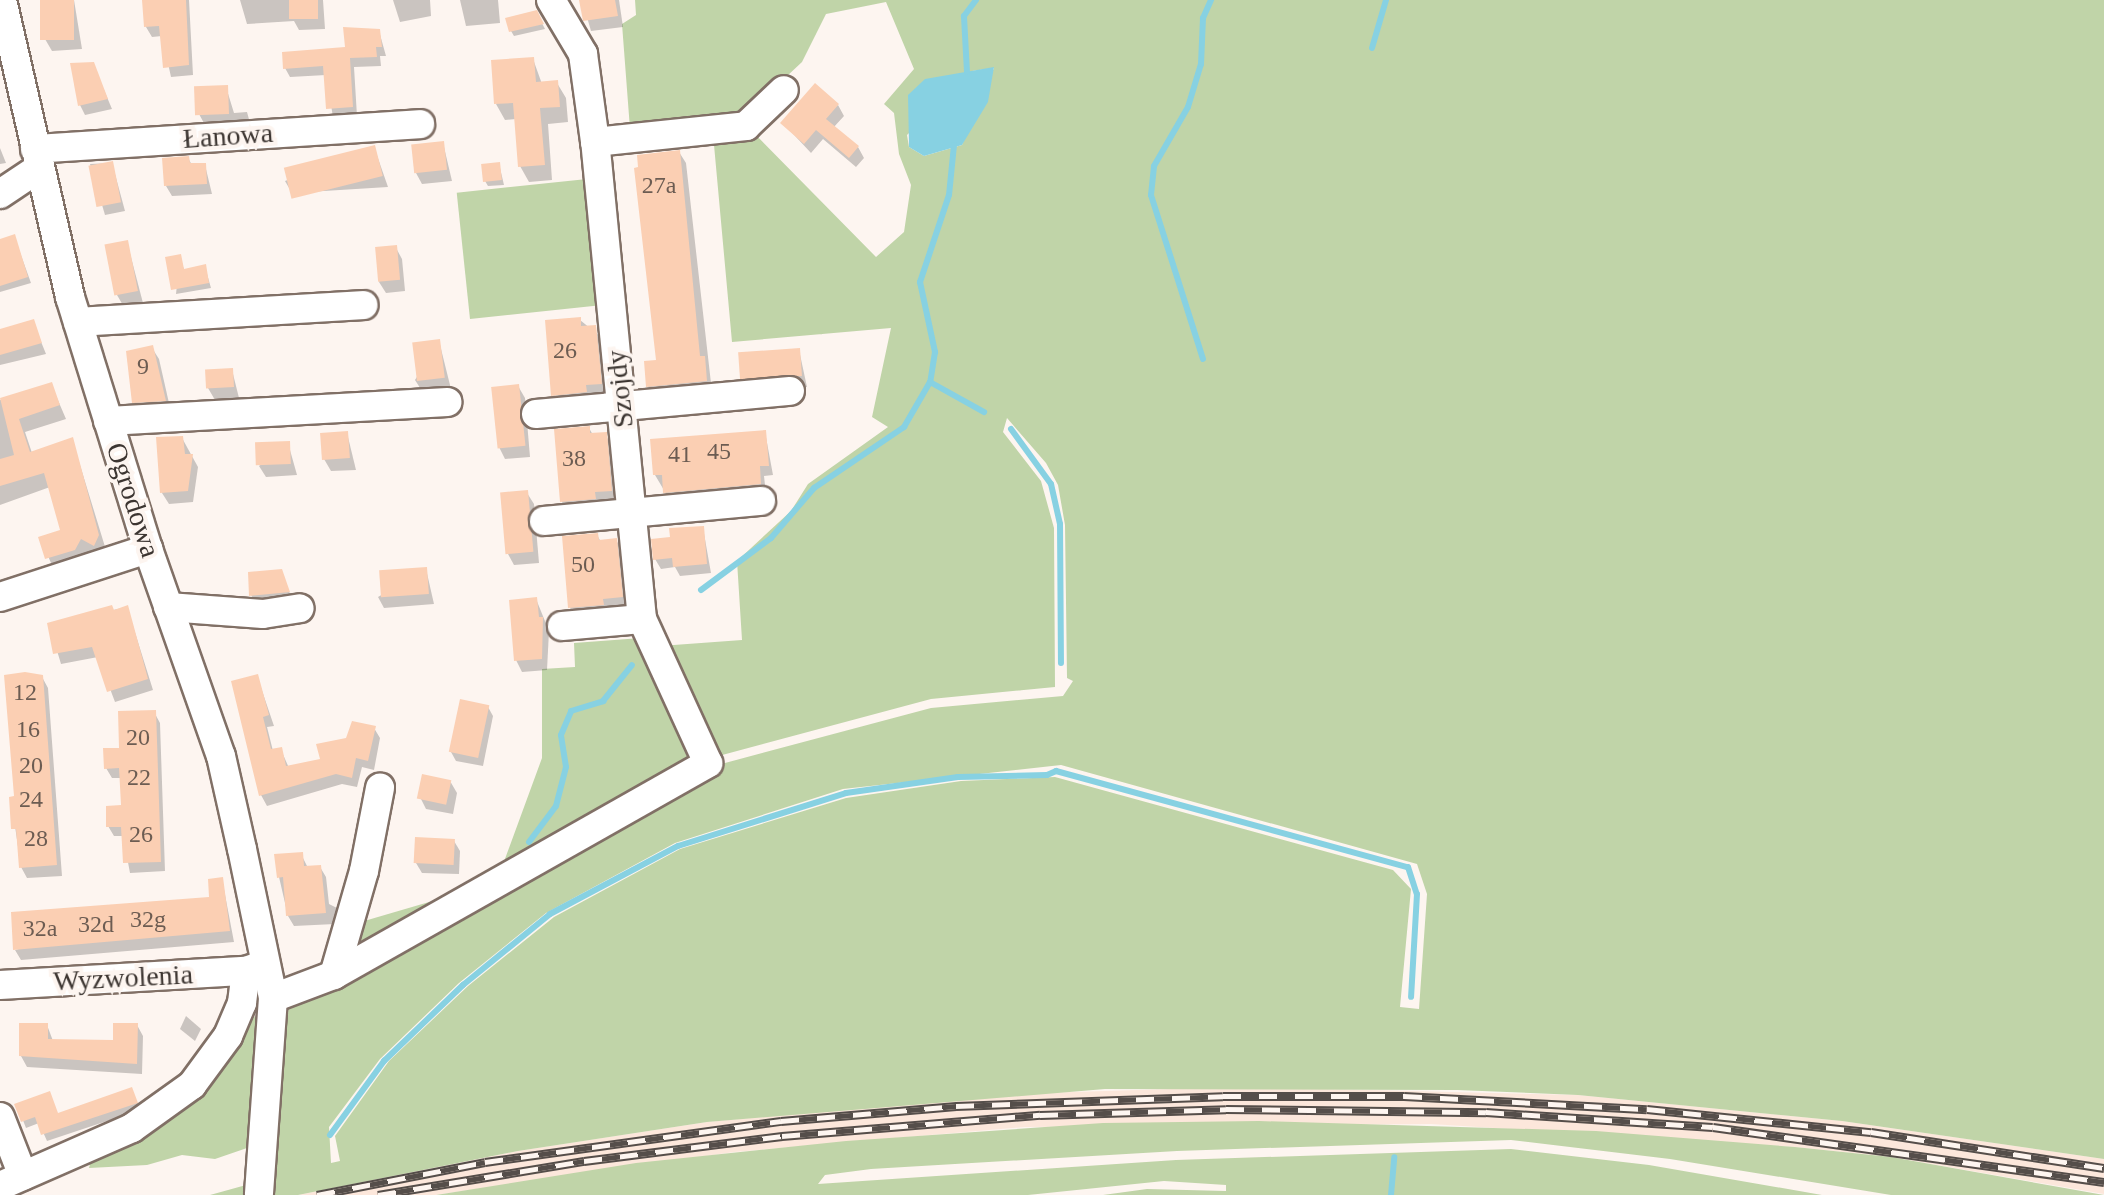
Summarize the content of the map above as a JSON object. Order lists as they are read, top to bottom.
{
  "streets": {
    "street": [
      "Łanowa",
      "Szojdy",
      "Ogrodowa",
      "Wyzwolenia"
    ]
  },
  "crossings": [
    ["Łanowa", "Ogrodowa"],
    ["Ogrodowa", "Wyzwolenia"]
  ],
  "house_numbers": [
    "27a",
    "26",
    "9",
    "45",
    "41",
    "38",
    "50",
    "12",
    "16",
    "20",
    "20",
    "22",
    "24",
    "26",
    "28",
    "32g",
    "32d",
    "32a"
  ]
}
